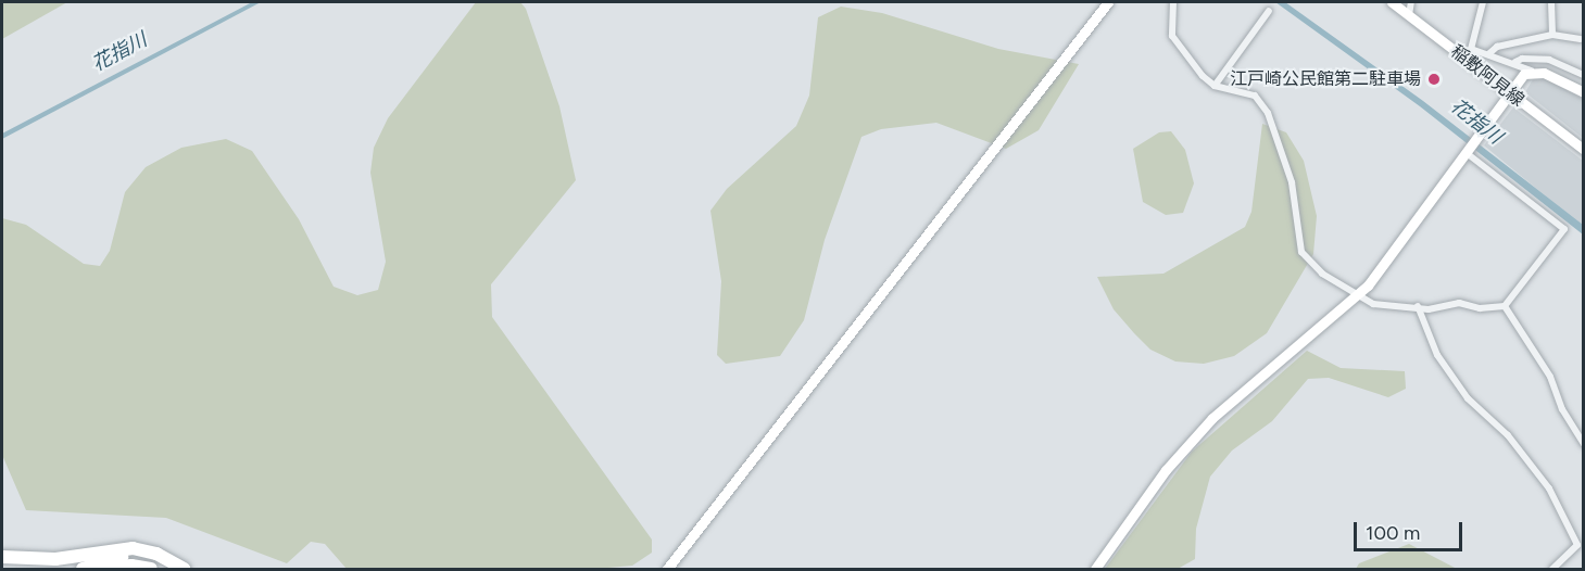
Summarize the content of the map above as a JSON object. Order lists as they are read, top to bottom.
{
  "streets": {
    "street": ["稲敷阿見線"]
  },
  "water": ["花指川"],
  "places": ["江戸崎公民館第二駐車場"],
  "scale_bar": "100 m"
}
